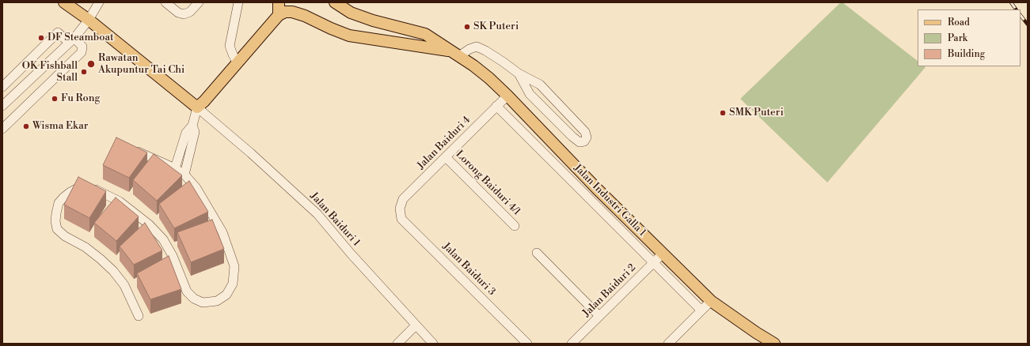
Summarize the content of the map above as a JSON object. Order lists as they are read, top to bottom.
{
  "streets": {
    "main road": ["Jalan Industri Galla 1"],
    "street": [
      "Jalan Baiduri 4",
      "Lorong Baiduri 4/1",
      "Jalan Baiduri 1",
      "Jalan Baiduri 3",
      "Jalan Baiduri 2"
    ]
  },
  "crossings": [
    ["Jalan Baiduri 4", "Lorong Baiduri 4/1"],
    ["Jalan Baiduri 4", "Jalan Industri Galla 1"],
    ["Jalan Baiduri 4", "Jalan Baiduri 3"],
    ["Jalan Industri Galla 1", "Jalan Baiduri 2"]
  ],
  "places": [
    "SK Puteri",
    "DF Steamboat",
    "Rawatan Akupuntur Tai Chi",
    "OK Fishball Stall",
    "Fu Rong",
    "SMK Puteri",
    "Wisma Ekar"
  ],
  "legend": ["Road", "Park", "Building"]
}
